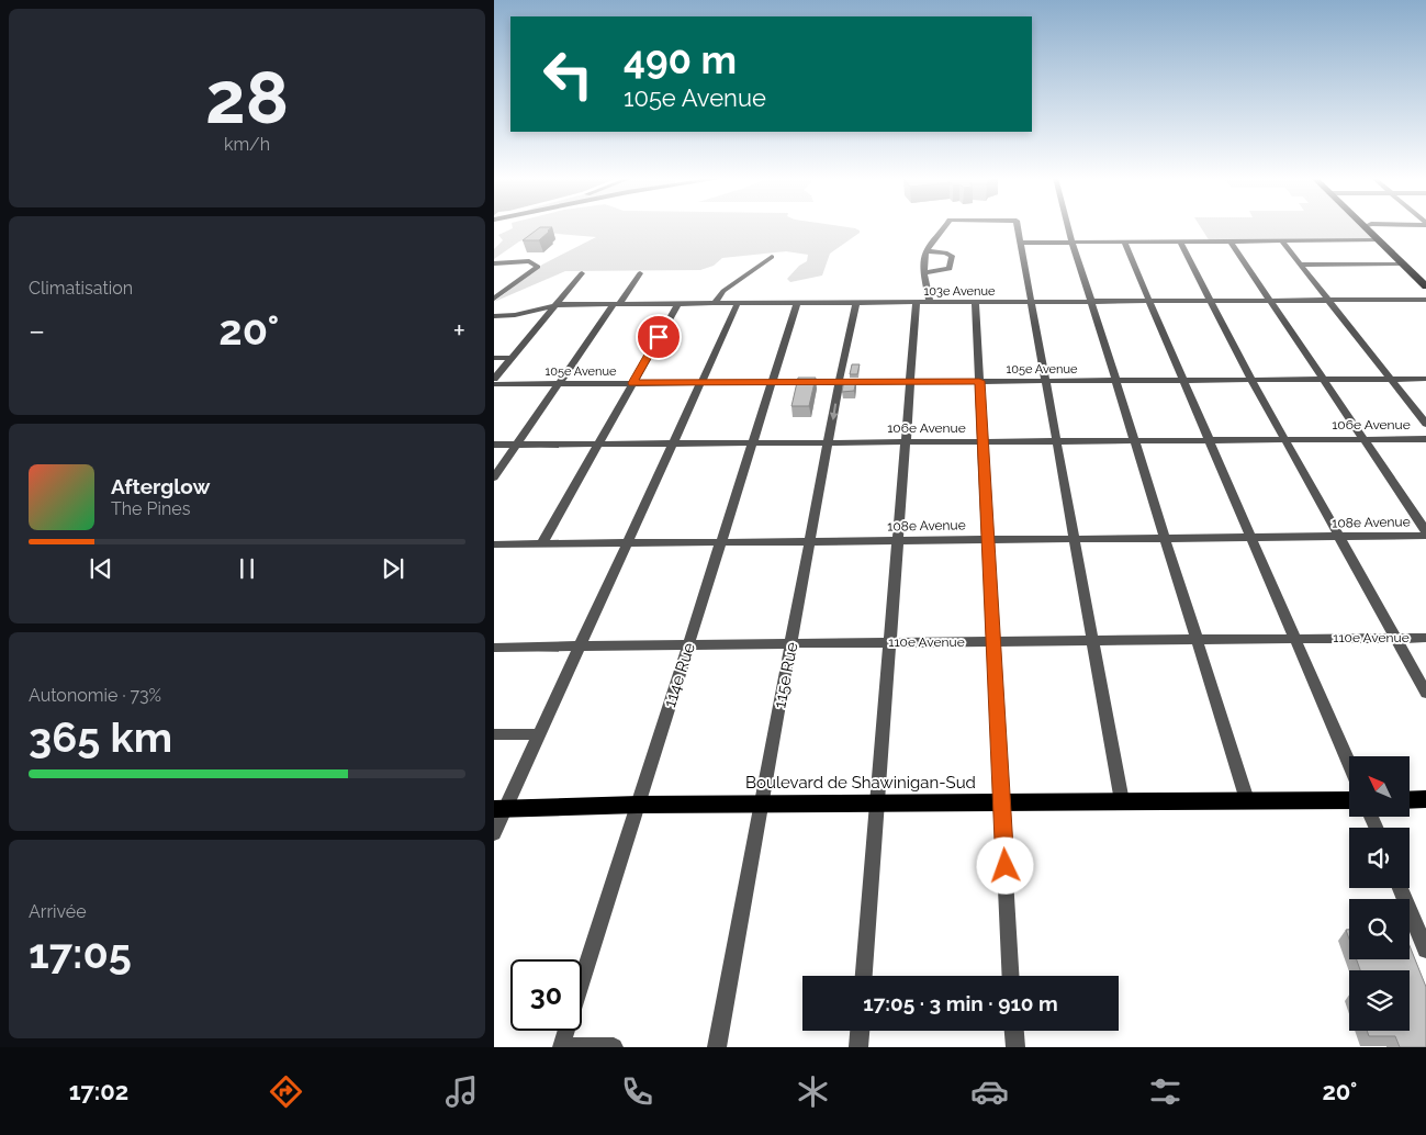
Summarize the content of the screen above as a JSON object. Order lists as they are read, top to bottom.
{
  "streets": {
    "main road": ["Boulevard de Shawinigan-Sud"],
    "street": [
      "103e Avenue",
      "105e Avenue",
      "106e Avenue",
      "108e Avenue",
      "110e Avenue",
      "114e Rue",
      "115e Rue"
    ]
  },
  "crossings": [
    ["103e Avenue", "114e Rue"],
    ["103e Avenue", "115e Rue"],
    ["105e Avenue", "114e Rue"],
    ["105e Avenue", "115e Rue"],
    ["106e Avenue", "114e Rue"],
    ["106e Avenue", "115e Rue"],
    ["108e Avenue", "114e Rue"],
    ["108e Avenue", "115e Rue"],
    ["110e Avenue", "114e Rue"],
    ["110e Avenue", "115e Rue"],
    ["114e Rue", "Boulevard de Shawinigan-Sud"],
    ["115e Rue", "Boulevard de Shawinigan-Sud"]
  ],
  "north": "top left",
  "page": {
    "tile": [
      ["28", "km/h"],
      "Climatisation",
      ["Autonomie · 73%", "365 km"],
      ["Arrivée", "17:05"]
    ],
    "turn": ["490 m", "105e Avenue"],
    "heat": ["−", "20°", "+"],
    "song": ["Afterglow", "The Pines"],
    "limit": "30",
    "trip": "17:05 · 3 min · 910 m",
    "tabs": ["17:02", "20°"]
  }
}
